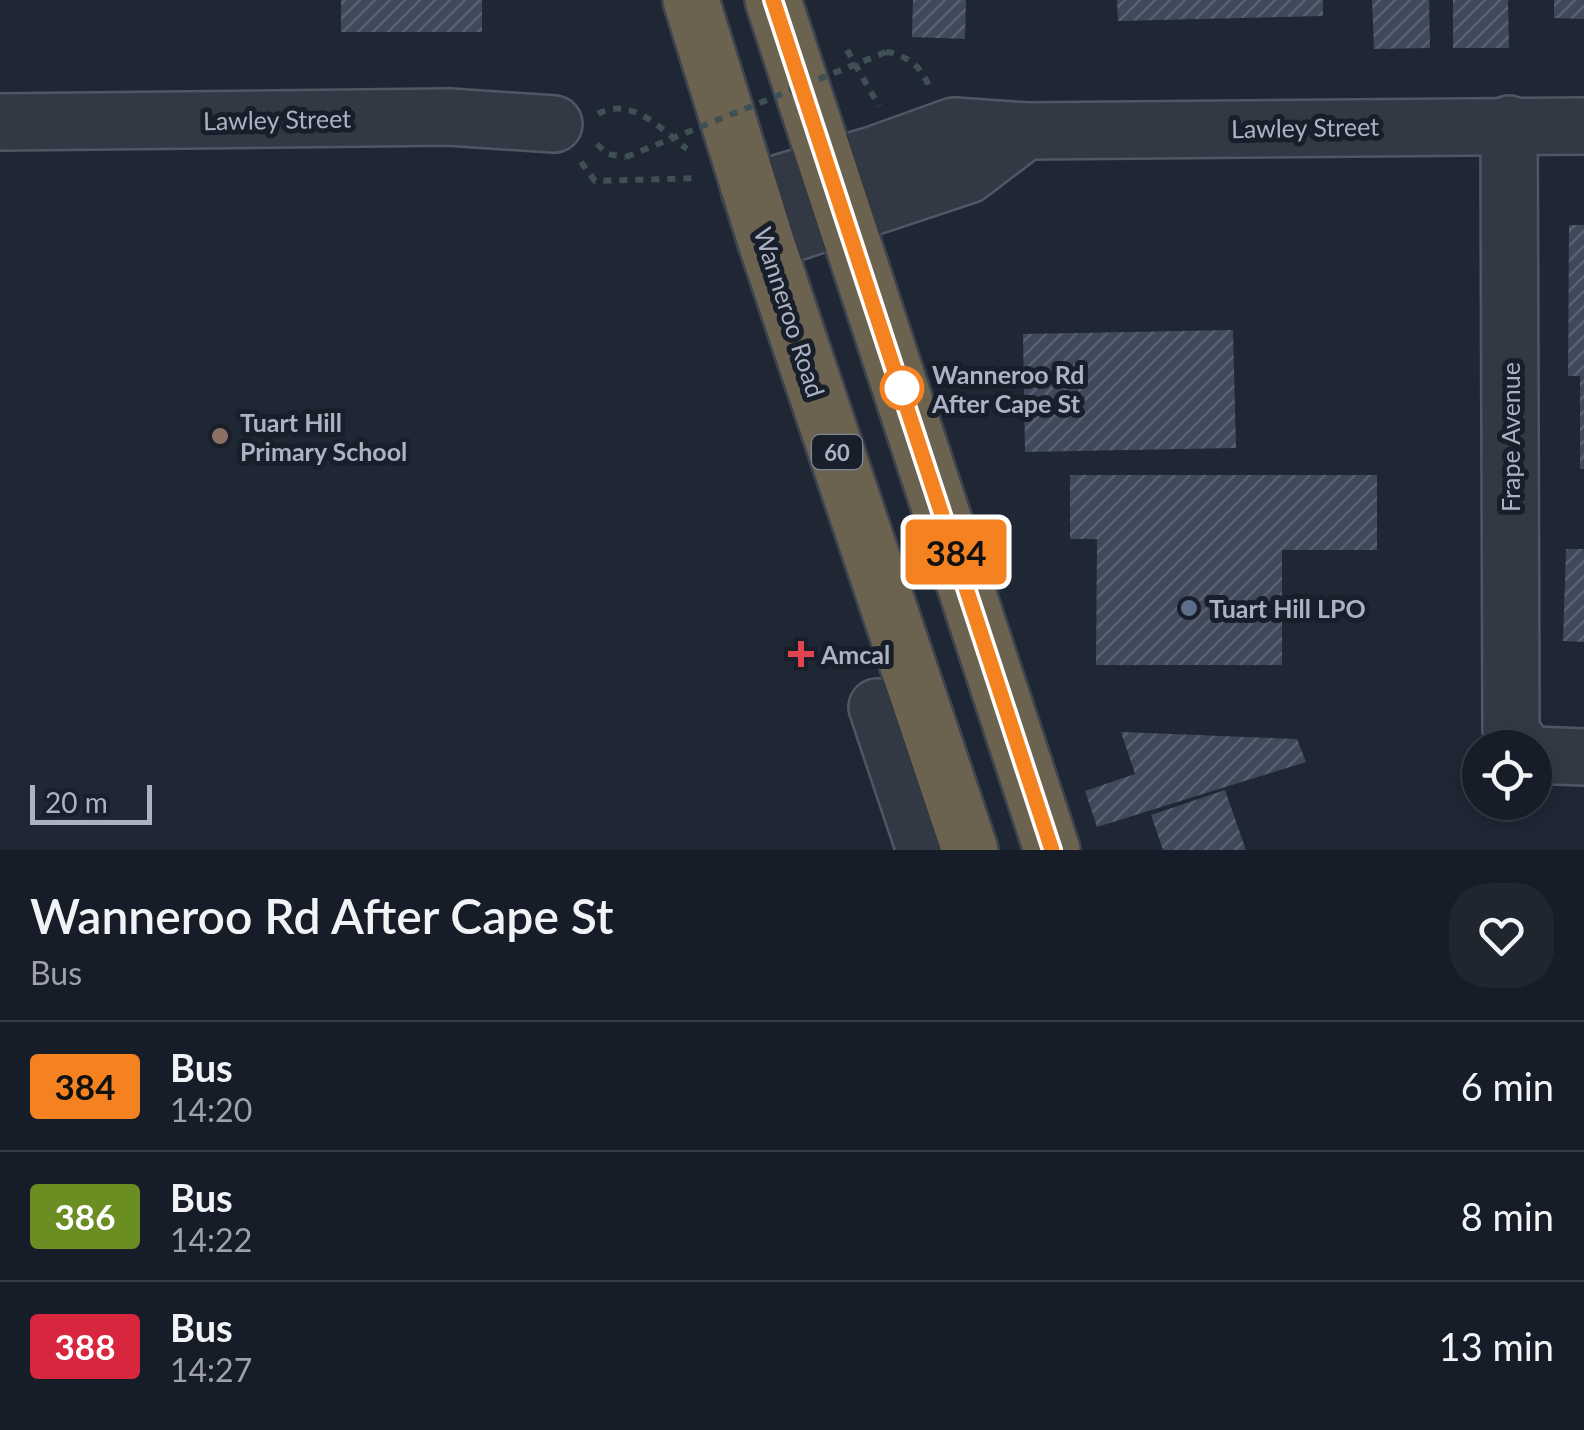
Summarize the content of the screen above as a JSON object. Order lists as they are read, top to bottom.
{
  "streets": {
    "highway": ["Wanneroo Road", "60"],
    "street": ["Lawley Street", "Frape Avenue"]
  },
  "crossings": [
    ["Lawley Street", "Wanneroo Road"],
    ["Lawley Street", "Frape Avenue"]
  ],
  "places": {
    "other": ["Wanneroo Rd After Cape St", "Tuart Hill Primary School", "Tuart Hill LPO"],
    "health": ["Amcal"]
  },
  "lines": ["bus line 384"],
  "scale_bar": "20 m",
  "page": {
    "on_map": "384",
    "scale": "20 m",
    "heading": ["Wanneroo Rd After Cape St", "Bus"],
    "list": [
      {
        "mark": "384",
        "name": "Bus",
        "note": "14:20",
        "value": "6 min"
      },
      {
        "mark": "386",
        "name": "Bus",
        "note": "14:22",
        "value": "8 min"
      },
      {
        "mark": "388",
        "name": "Bus",
        "note": "14:27",
        "value": "13 min"
      }
    ]
  }
}
